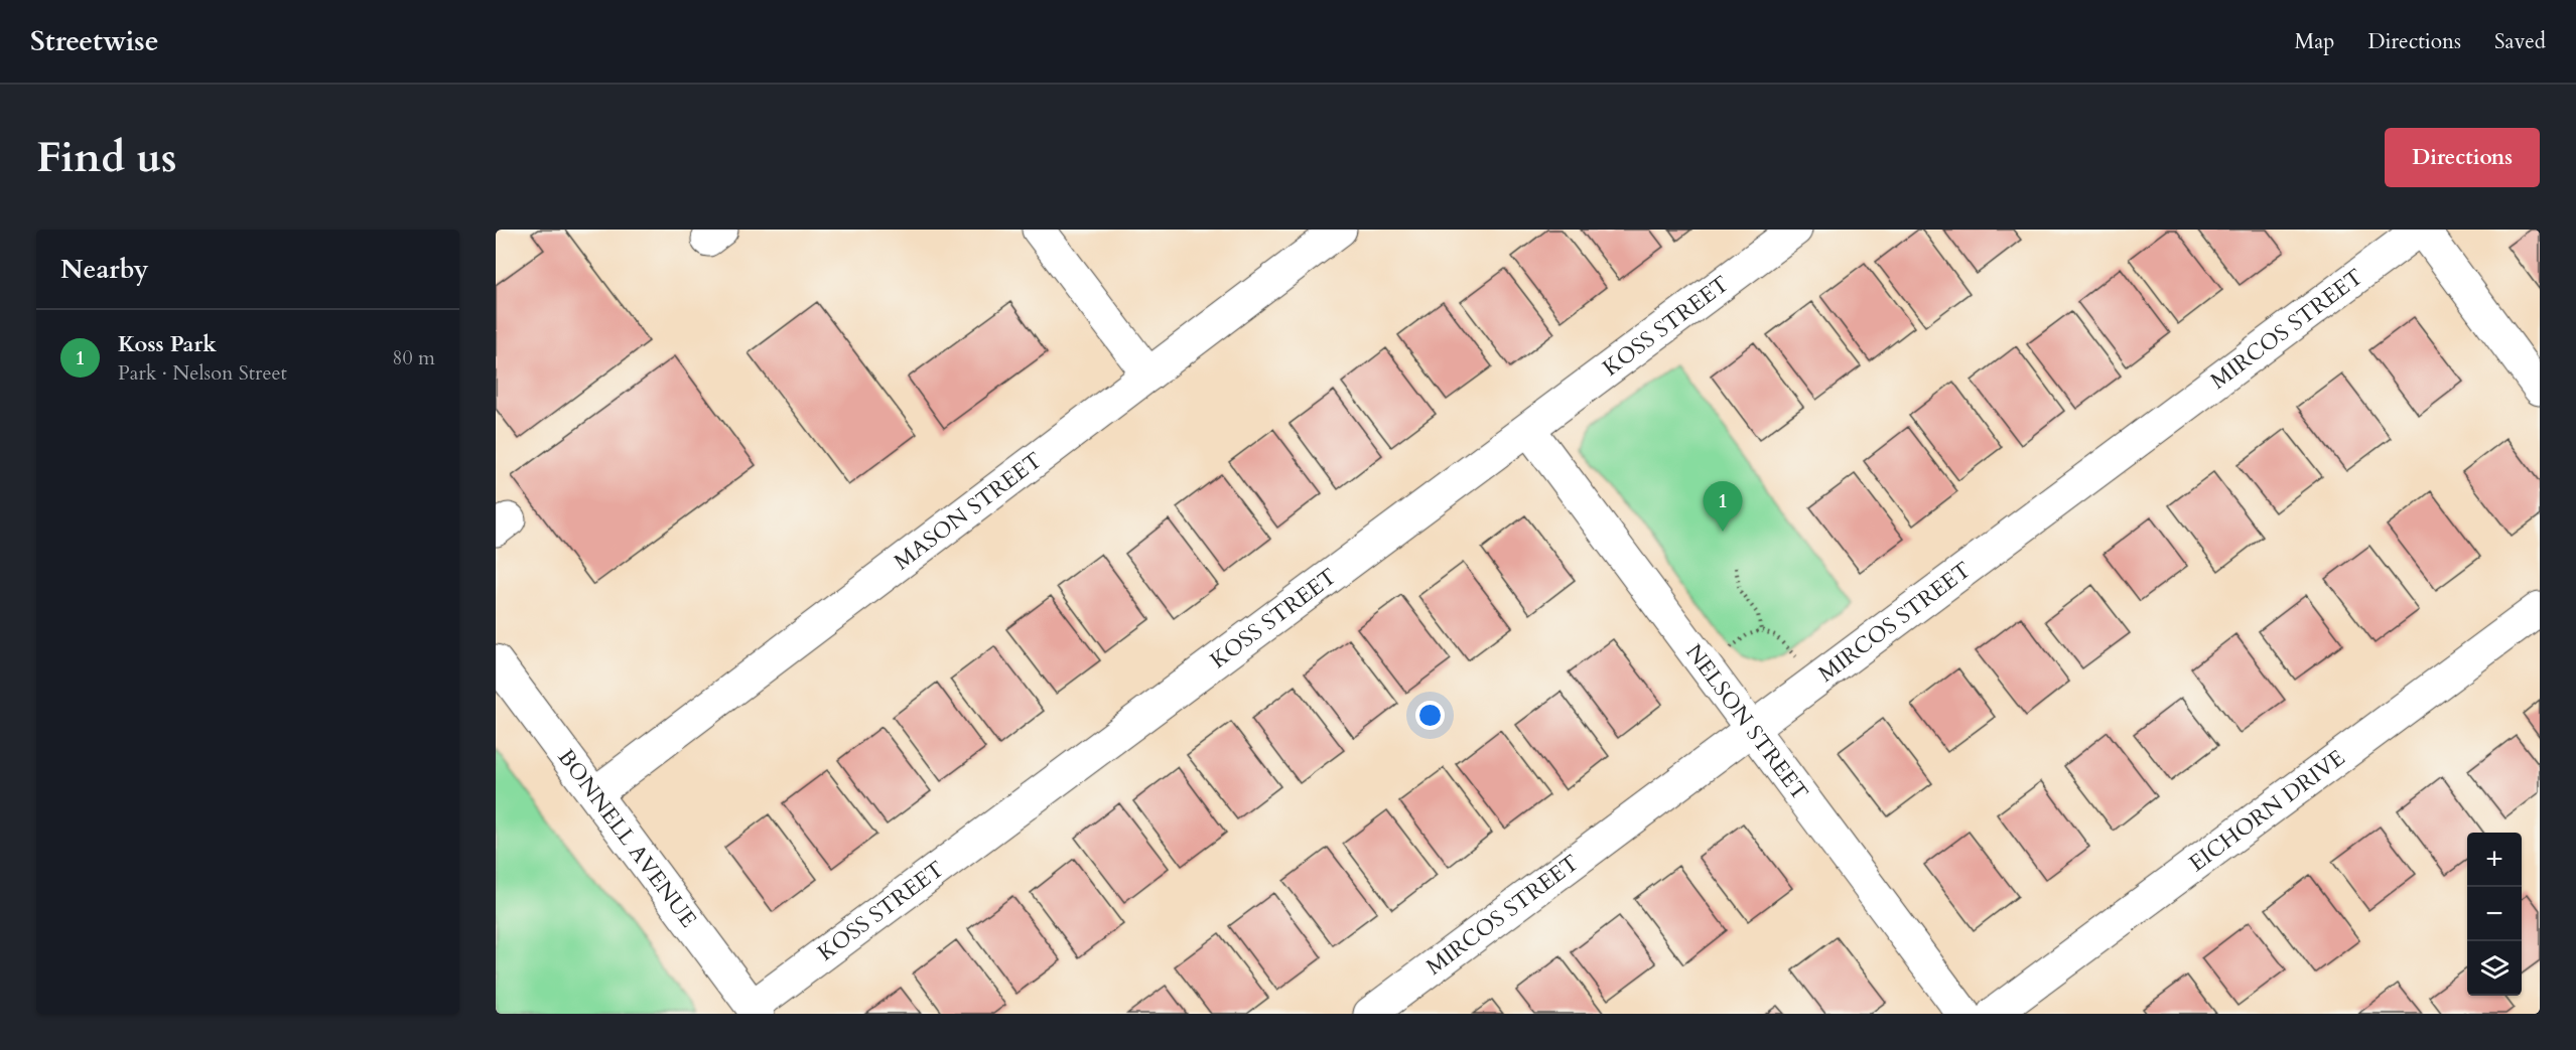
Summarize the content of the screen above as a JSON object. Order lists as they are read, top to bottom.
{
  "streets": {
    "street": [
      "KOSS STREET",
      "MIRCOS STREET",
      "MASON STREET",
      "NELSON STREET",
      "EICHORN DRIVE",
      "BONNELL AVENUE"
    ]
  },
  "crossings": [
    ["KOSS STREET", "NELSON STREET"],
    ["KOSS STREET", "BONNELL AVENUE"],
    ["MIRCOS STREET", "NELSON STREET"],
    ["MASON STREET", "BONNELL AVENUE"]
  ],
  "page": {
    "header": "Streetwise",
    "nav": ["Map", "Directions", "Saved"],
    "buttons": "Directions",
    "title": "Find us",
    "heading": "Nearby",
    "list": [
      {
        "mark": "1",
        "name": "Koss Park",
        "note": "Park · Nelson Street",
        "value": "80 m"
      }
    ],
    "pins": "1",
    "map_buttons": ["+", "−"]
  }
}
